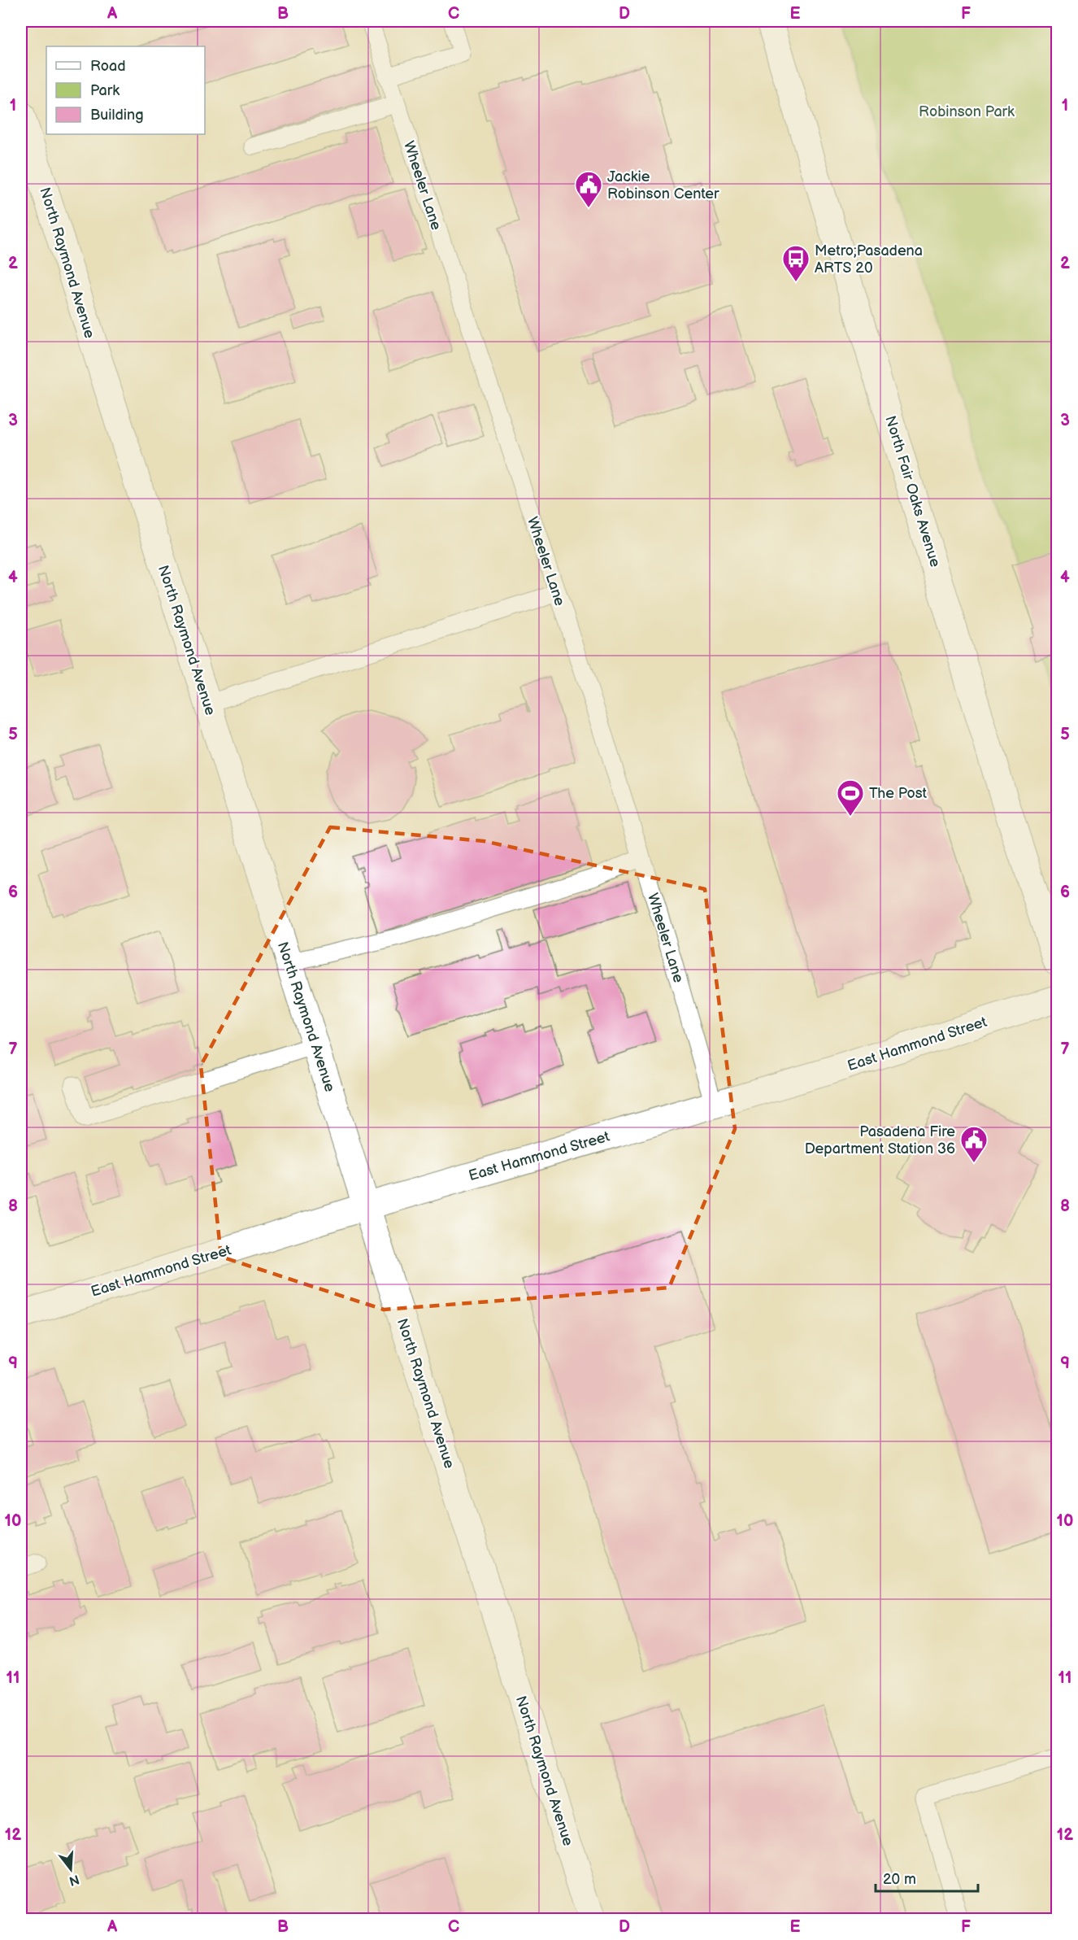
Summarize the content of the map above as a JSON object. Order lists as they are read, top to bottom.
{
  "streets": {
    "street": ["North Raymond Avenue", "North Fair Oaks Avenue", "East Hammond Street"],
    "lane": ["Wheeler Lane"]
  },
  "crossings": [
    ["Wheeler Lane", "East Hammond Street"],
    ["North Raymond Avenue", "East Hammond Street"]
  ],
  "parks": ["Robinson Park"],
  "places": {
    "public building": ["Jackie Robinson Center", "Pasadena Fire Department Station 36"],
    "bus stop": ["Metro;Pasadena ARTS 20"],
    "sports": ["The Post"]
  },
  "legend": ["Road", "Park", "Building"],
  "scale_bar": "20 m",
  "north": "bottom",
  "grid": {
    "columns": [
      "A",
      "B",
      "C",
      "D",
      "E",
      "F"
    ],
    "rows": [
      "1",
      "2",
      "3",
      "4",
      "5",
      "6",
      "7",
      "8",
      "9",
      "10",
      "11",
      "12"
    ]
  }
}
